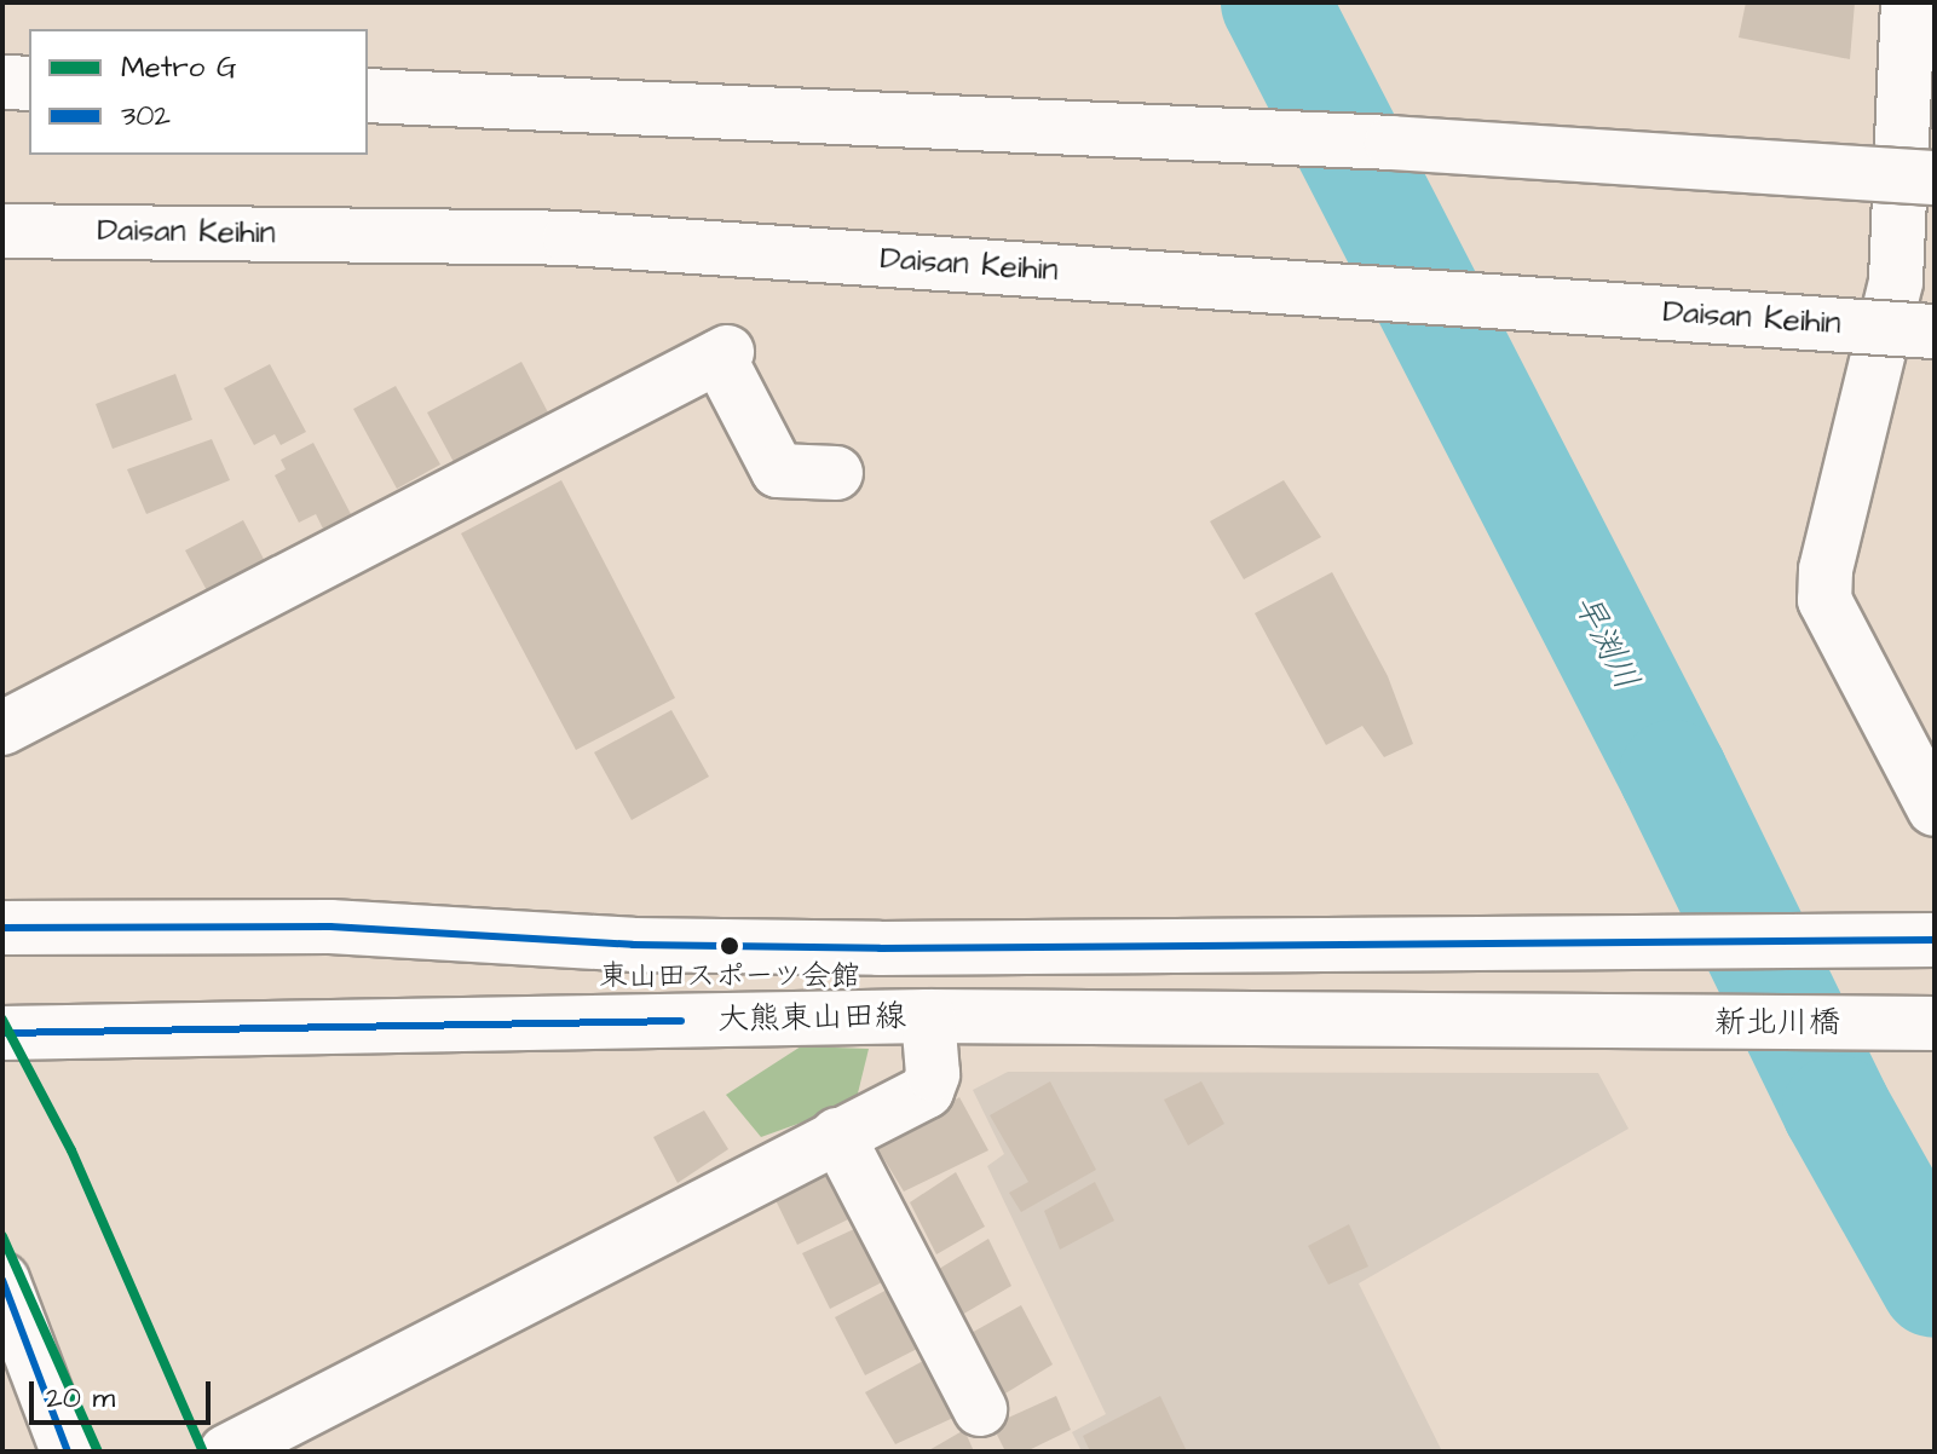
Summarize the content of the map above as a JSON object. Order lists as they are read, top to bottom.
{
  "streets": {
    "main road": ["Daisan Keihin", "大熊東山田線", "新北川橋"]
  },
  "crossings": [
    ["大熊東山田線", "新北川橋"]
  ],
  "water": ["早渕川"],
  "places": ["東山田スポーツ会館"],
  "lines": ["transit line 302", "metro line G"],
  "legend": ["Metro G", "302"],
  "scale_bar": "20 m"
}
